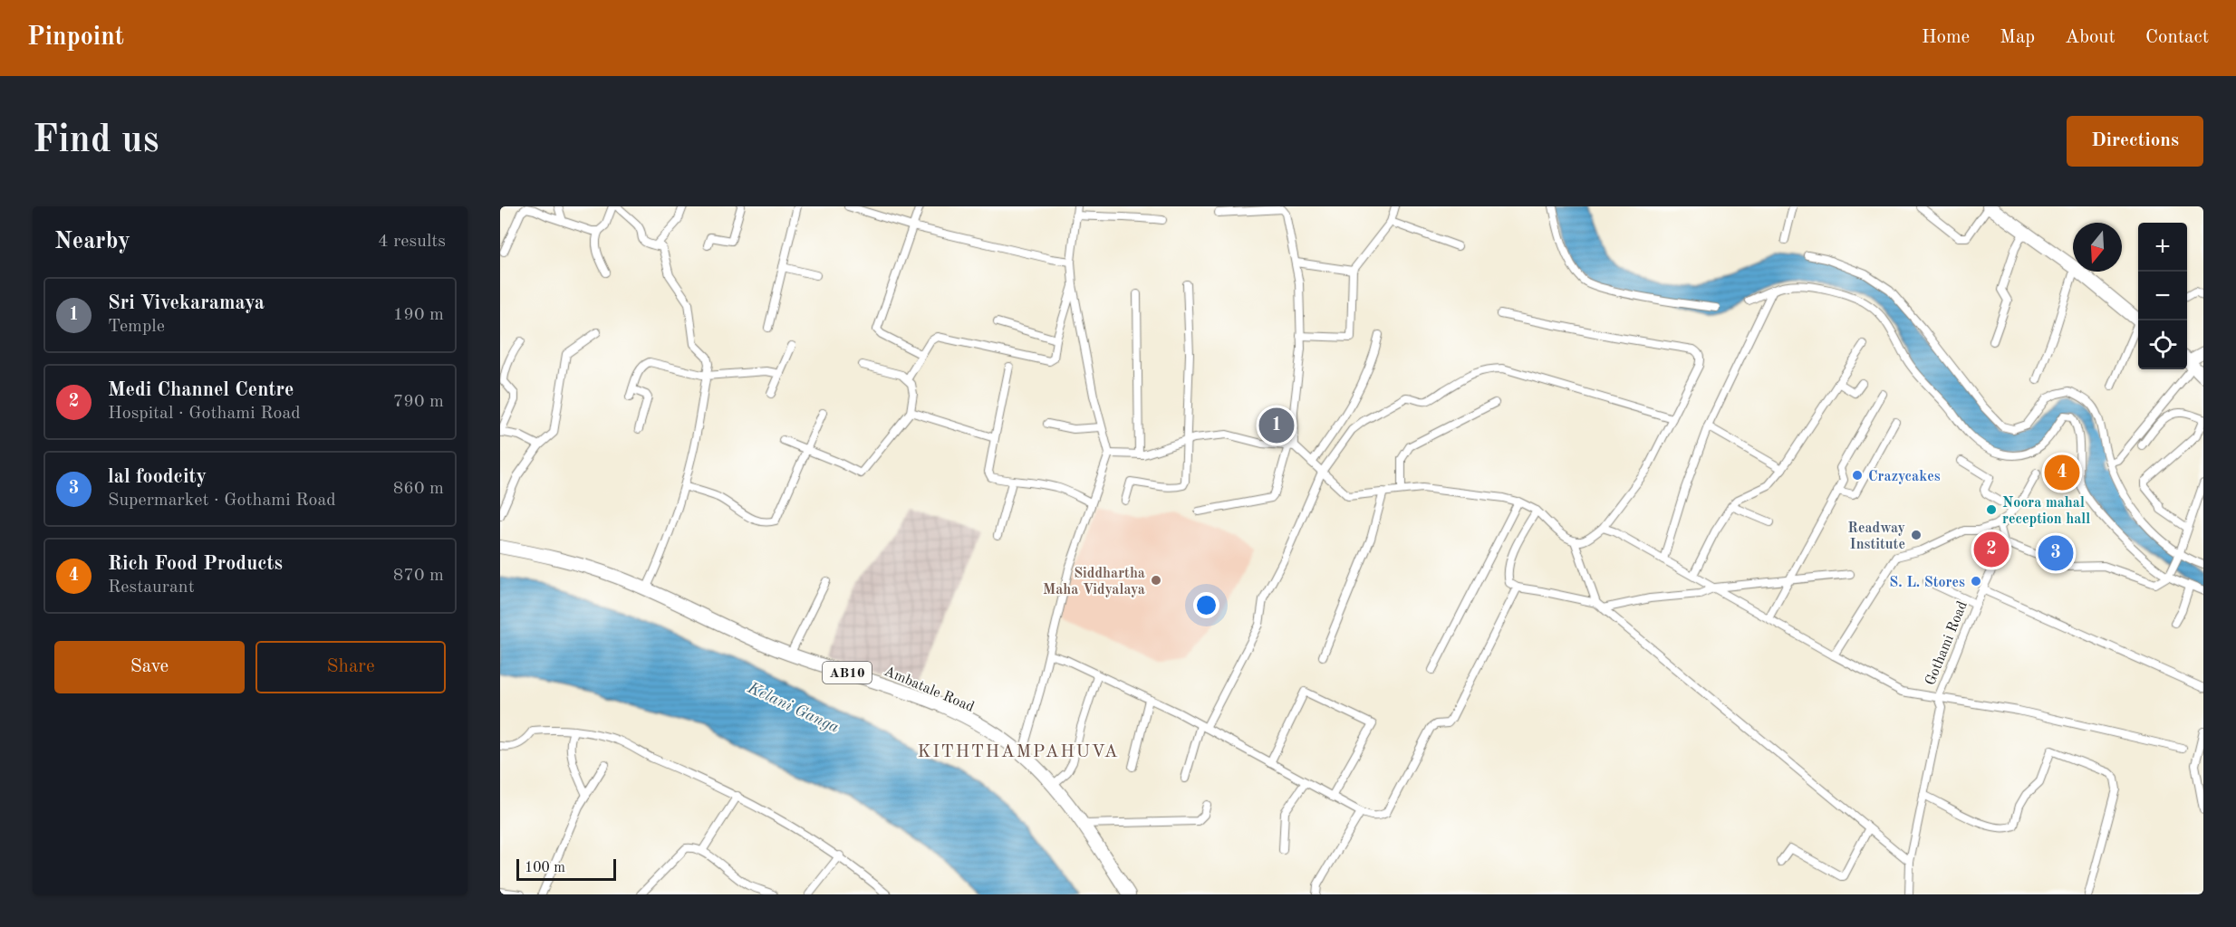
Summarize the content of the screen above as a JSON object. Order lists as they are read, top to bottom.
{
  "streets": {
    "main road": ["AB10", "Ambatale Road"],
    "street": ["Gothami Road"]
  },
  "districts": ["KITHTHAMPAHUVA"],
  "water": ["Kelani Ganga"],
  "places": [
    "Crazycakes",
    "Noora mahal reception hall",
    "Readway Institute",
    "Siddhartha Maha Vidyalaya",
    "S. L. Stores"
  ],
  "scale_bar": "100 m",
  "north": "bottom",
  "page": {
    "header": "Pinpoint",
    "nav": [
      "Home",
      "Map",
      "About",
      "Contact"
    ],
    "buttons": [
      "Directions",
      ["Save", "Share"]
    ],
    "title": "Find us",
    "heading": ["Nearby", "4 results"],
    "map_buttons": ["+", "−"],
    "list": [
      {
        "mark": "1",
        "name": "Sri Vivekaramaya",
        "note": "Temple",
        "value": "190 m"
      },
      {
        "mark": "2",
        "name": "Medi Channel Centre",
        "note": "Hospital · Gothami Road",
        "value": "790 m"
      },
      {
        "mark": "3",
        "name": "lal foodcity",
        "note": "Supermarket · Gothami Road",
        "value": "860 m"
      },
      {
        "mark": "4",
        "name": "Rich Food Products",
        "note": "Restaurant",
        "value": "870 m"
      }
    ],
    "pins": [
      "1",
      "4",
      "2",
      "3"
    ],
    "scale": "100 m"
  }
}
